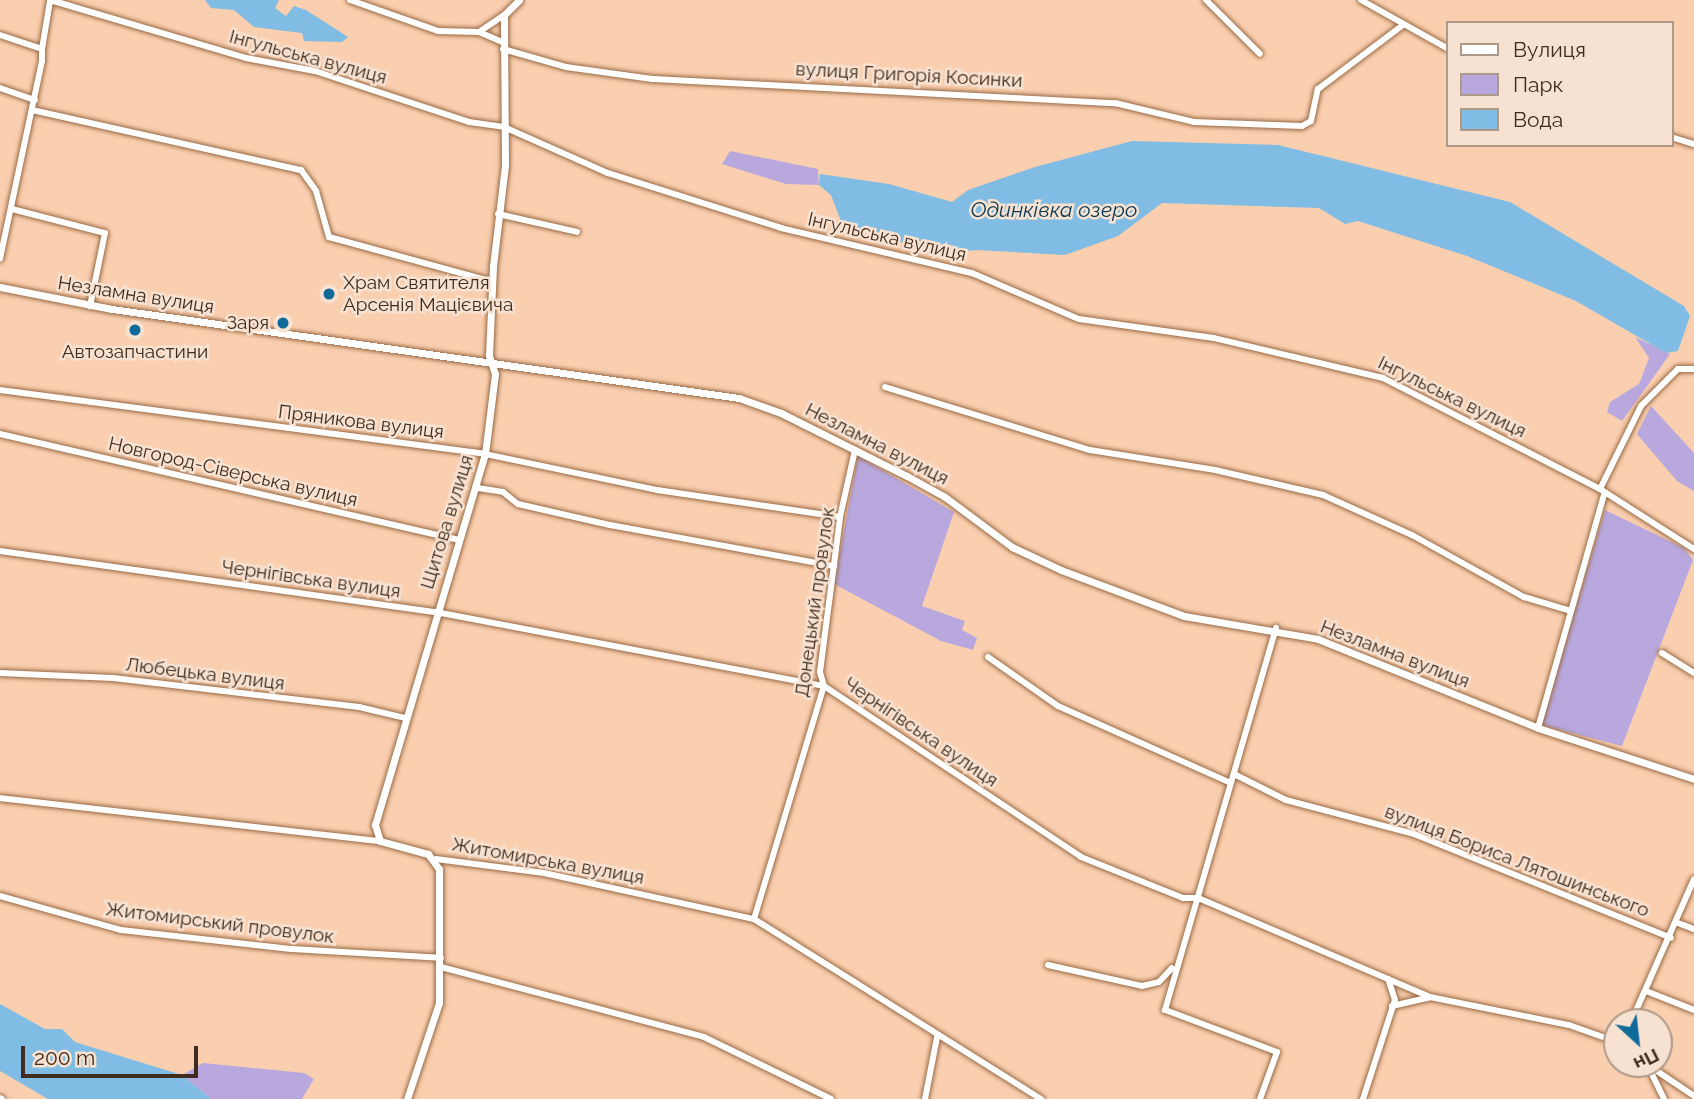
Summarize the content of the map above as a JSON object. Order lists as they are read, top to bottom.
{
  "streets": {
    "street": [
      "Інгульська вулиця",
      "вулиця Григорія Косинки",
      "Незламна вулиця",
      "Пряникова вулиця",
      "Новгород-Сіверська вулиця",
      "Щитова вулиця",
      "Чернігівська вулиця",
      "Донецький провулок",
      "Любецька вулиця",
      "Житомирська вулиця",
      "вулиця Бориса Лятошинського",
      "Житомирський провулок"
    ]
  },
  "crossings": [
    ["Інгульська вулиця", "Щитова вулиця"],
    ["вулиця Григорія Косинки", "Щитова вулиця"],
    ["Незламна вулиця", "Щитова вулиця"],
    ["Незламна вулиця", "Донецький провулок"],
    ["Пряникова вулиця", "Щитова вулиця"],
    ["Пряникова вулиця", "Донецький провулок"],
    ["Новгород-Сіверська вулиця", "Щитова вулиця"],
    ["Щитова вулиця", "Чернігівська вулиця"],
    ["Щитова вулиця", "Любецька вулиця"],
    ["Щитова вулиця", "Житомирська вулиця"],
    ["Чернігівська вулиця", "Донецький провулок"],
    ["Донецький провулок", "Житомирська вулиця"]
  ],
  "water": ["Одинківка озеро"],
  "places": ["Храм Святителя Арсенія Мацієвича", "Заря", "Автозапчастини"],
  "legend": ["Вулиця", "Парк", "Вода"],
  "scale_bar": "200 m",
  "north": "bottom right"
}
